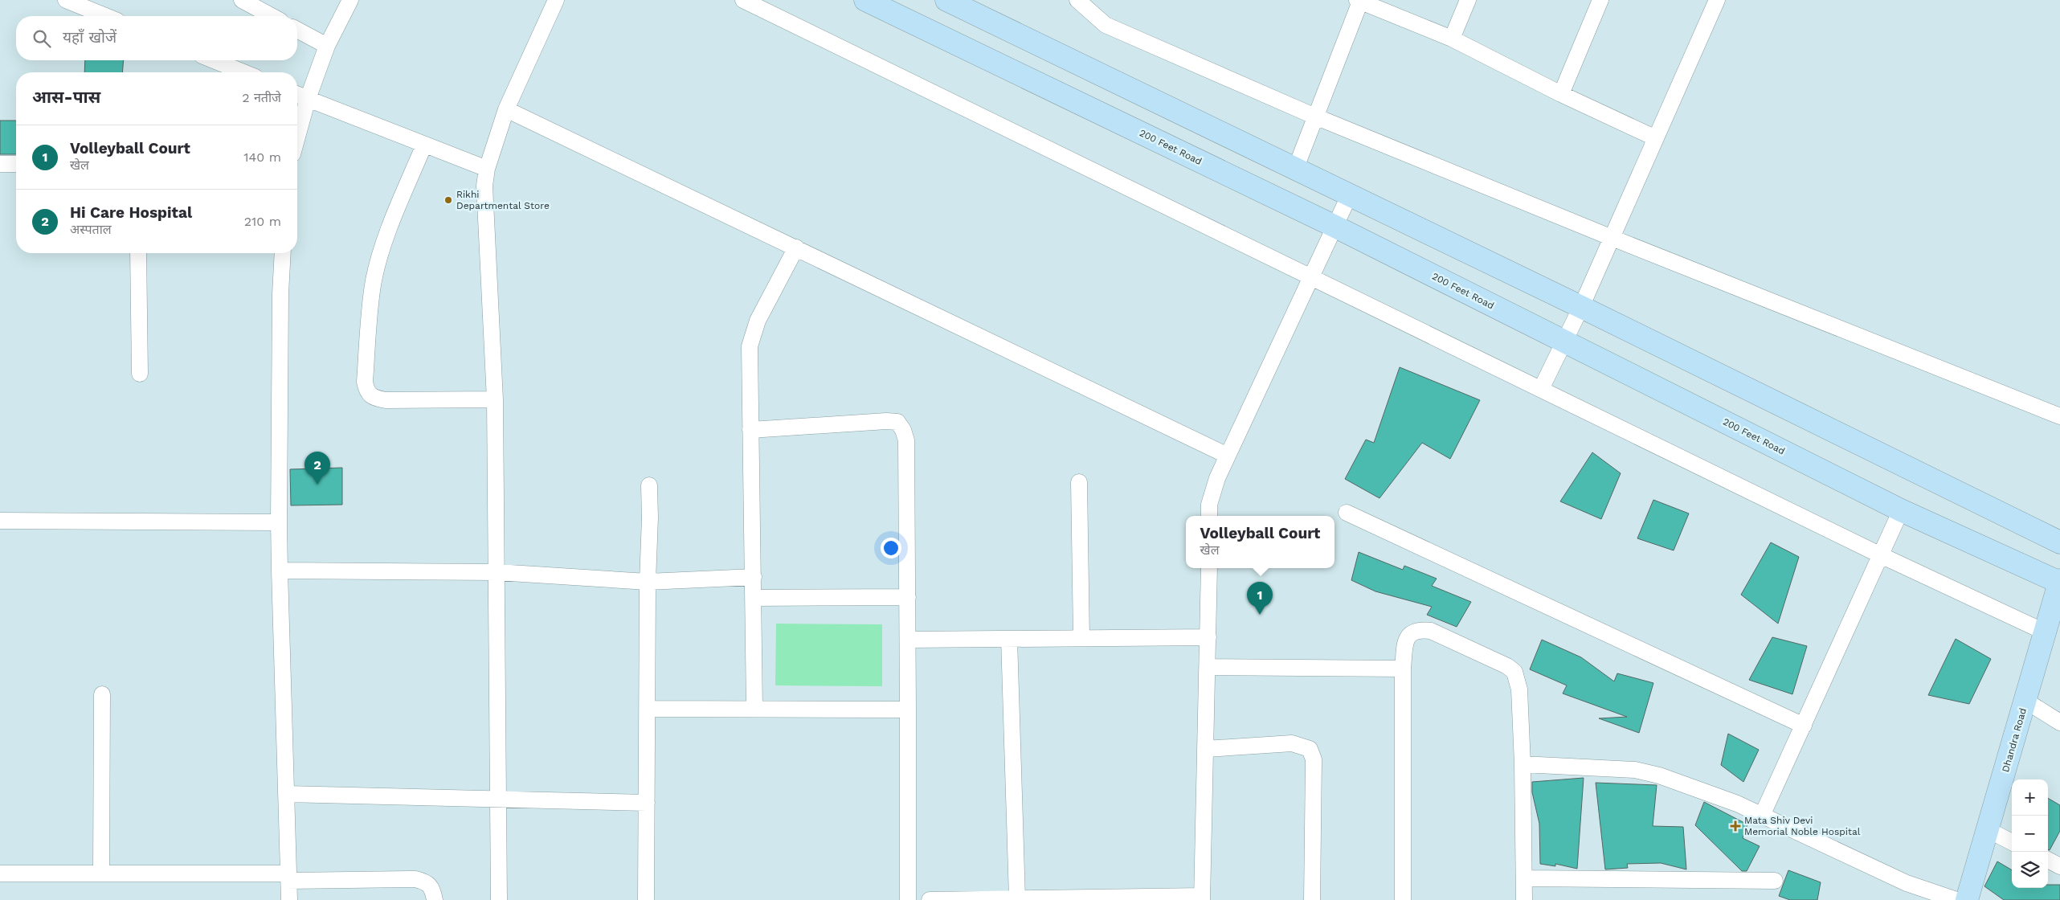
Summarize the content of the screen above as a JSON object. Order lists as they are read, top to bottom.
{
  "streets": {
    "street": ["200 Feet Road", "Dhandra Road"]
  },
  "crossings": [
    ["200 Feet Road", "Dhandra Road"]
  ],
  "places": {
    "other": ["Rikhi Departmental Store"],
    "health": ["Mata Shiv Devi Memorial Noble Hospital"]
  },
  "page": {
    "search": "यहाँ खोजें",
    "heading": ["आस-पास", "2 नतीजे"],
    "list": [
      {
        "mark": "1",
        "name": "Volleyball Court",
        "note": "खेल",
        "value": "140 m"
      },
      {
        "mark": "2",
        "name": "Hi Care Hospital",
        "note": "अस्पताल",
        "value": "210 m"
      }
    ],
    "pins": ["2", "1"],
    "popup": ["Volleyball Court", "खेल"],
    "map_buttons": ["+", "−"]
  }
}
